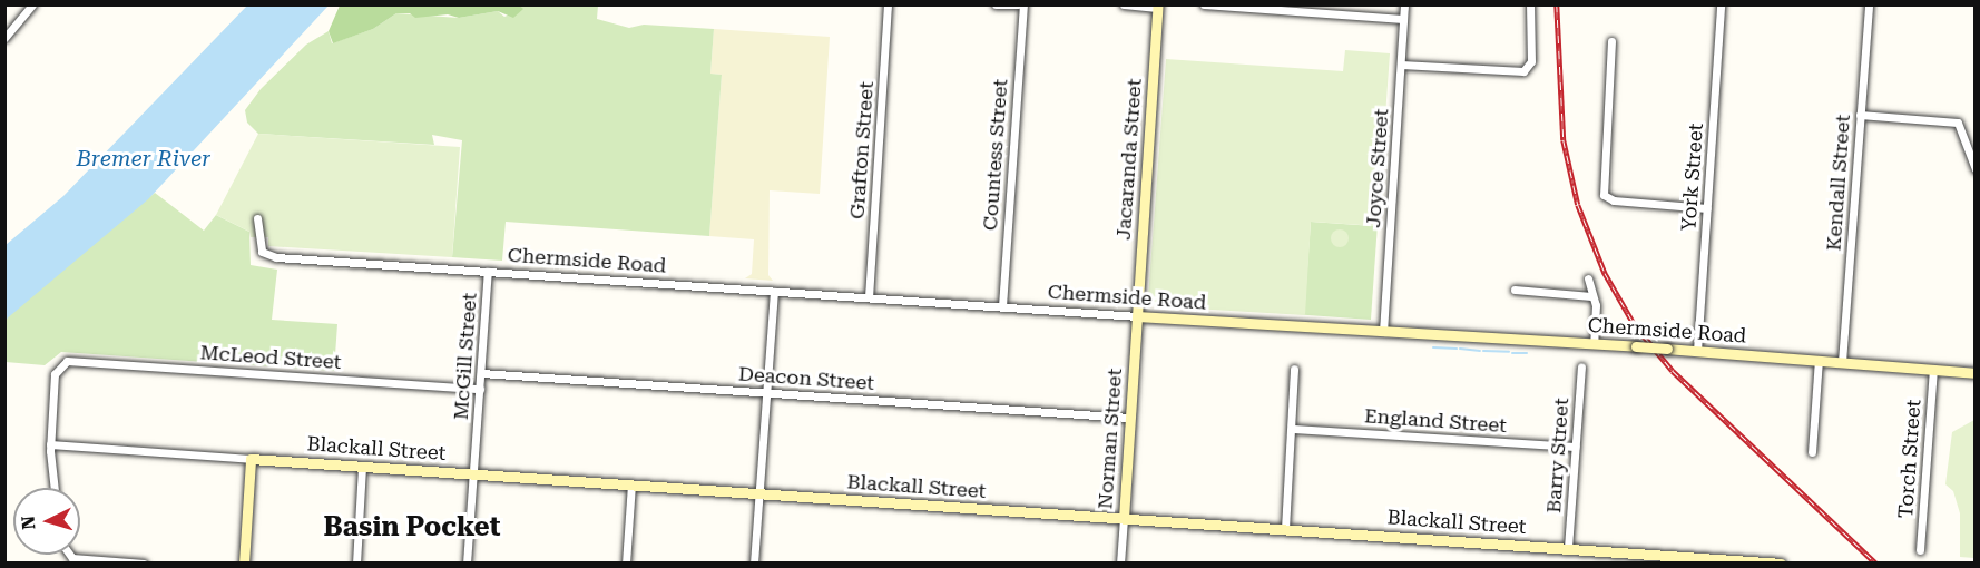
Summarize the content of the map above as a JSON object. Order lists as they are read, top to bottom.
{
  "streets": {
    "street": [
      "Grafton Street",
      "Countess Street",
      "Jacaranda Street",
      "Joyce Street",
      "York Street",
      "Kendall Street",
      "Chermside Road",
      "McGill Street",
      "McLeod Street",
      "Deacon Street",
      "England Street",
      "Norman Street",
      "Blackall Street",
      "Barry Street",
      "Torch Street"
    ]
  },
  "crossings": [
    ["Grafton Street", "Chermside Road"],
    ["Countess Street", "Chermside Road"],
    ["Jacaranda Street", "Chermside Road"],
    ["Jacaranda Street", "Norman Street"],
    ["Joyce Street", "Chermside Road"],
    ["York Street", "Chermside Road"],
    ["Kendall Street", "Chermside Road"],
    ["Chermside Road", "McGill Street"],
    ["Chermside Road", "Norman Street"],
    ["Chermside Road", "Torch Street"],
    ["McGill Street", "McLeod Street"],
    ["McGill Street", "Deacon Street"],
    ["McGill Street", "Blackall Street"],
    ["McLeod Street", "Blackall Street"],
    ["Deacon Street", "Norman Street"],
    ["England Street", "Barry Street"],
    ["Norman Street", "Blackall Street"],
    ["Blackall Street", "Barry Street"]
  ],
  "districts": ["Basin Pocket"],
  "water": ["Bremer River"],
  "north": "left"
}
